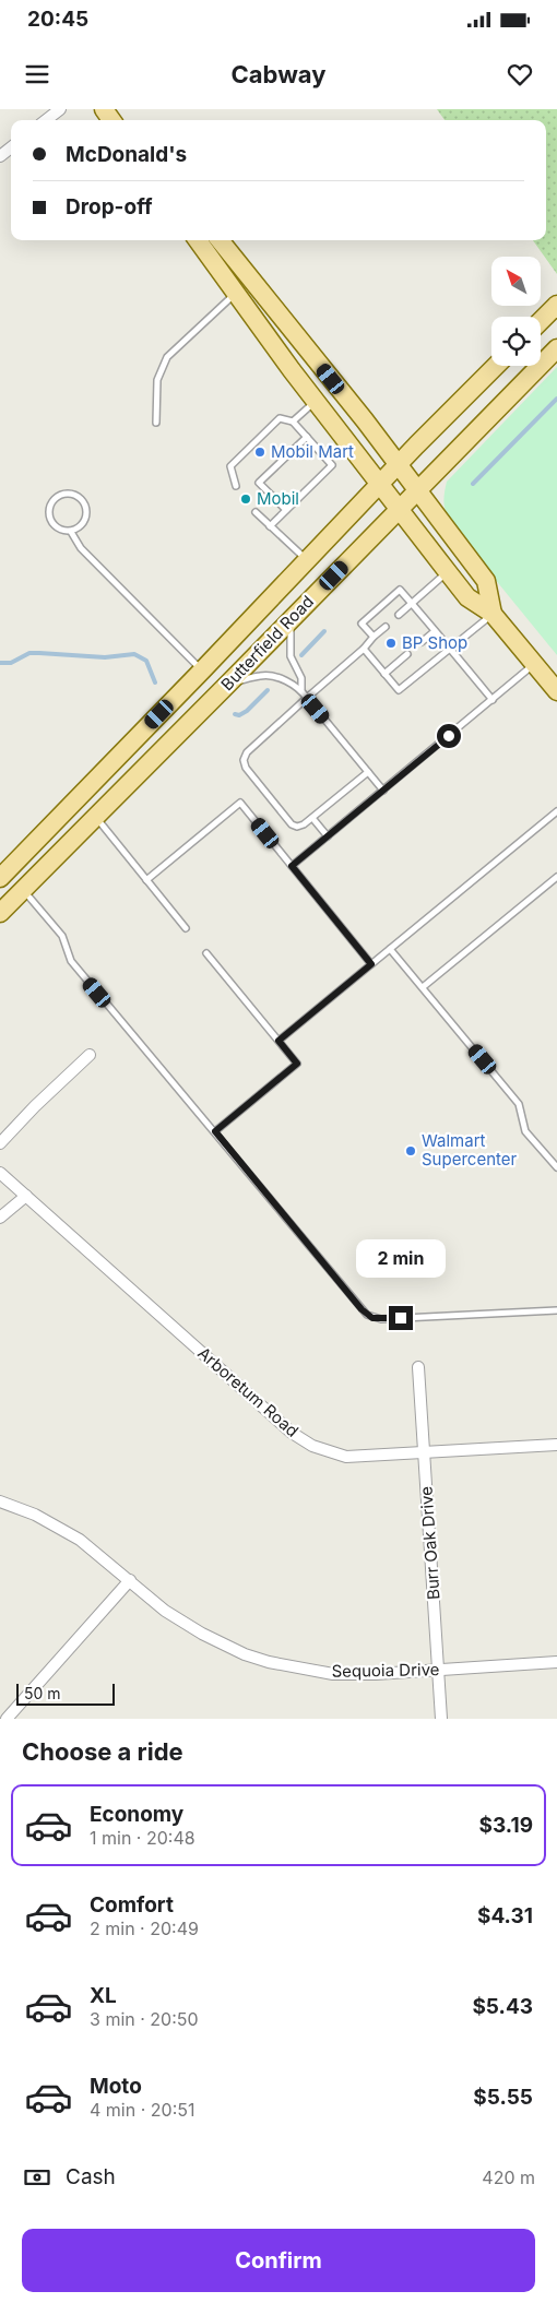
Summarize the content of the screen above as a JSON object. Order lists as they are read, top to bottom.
{
  "streets": {
    "main road": ["Butterfield Road"],
    "street": ["Arboretum Road", "Burr Oak Drive", "Sequoia Drive"]
  },
  "crossings": [
    ["Arboretum Road", "Burr Oak Drive"],
    ["Burr Oak Drive", "Sequoia Drive"]
  ],
  "places": [
    "Mobil Mart",
    "Mobil",
    "BP Shop",
    "Walmart Supercenter"
  ],
  "scale_bar": "50 m",
  "north": "top left",
  "page": {
    "status": "20:45",
    "header": "Cabway",
    "banner": ["McDonald's", "Drop-off"],
    "bubble": "2 min",
    "scale": "50 m",
    "heading": "Choose a ride",
    "list": [
      {
        "name": "Economy",
        "note": "1 min · 20:48",
        "value": "$3.19"
      },
      {
        "name": "Comfort",
        "note": "2 min · 20:49",
        "value": "$4.31"
      },
      {
        "name": "XL",
        "note": "3 min · 20:50",
        "value": "$5.43"
      },
      {
        "name": "Moto",
        "note": "4 min · 20:51",
        "value": "$5.55"
      }
    ],
    "pay": ["Cash", "420 m"],
    "buttons": "Confirm"
  }
}
